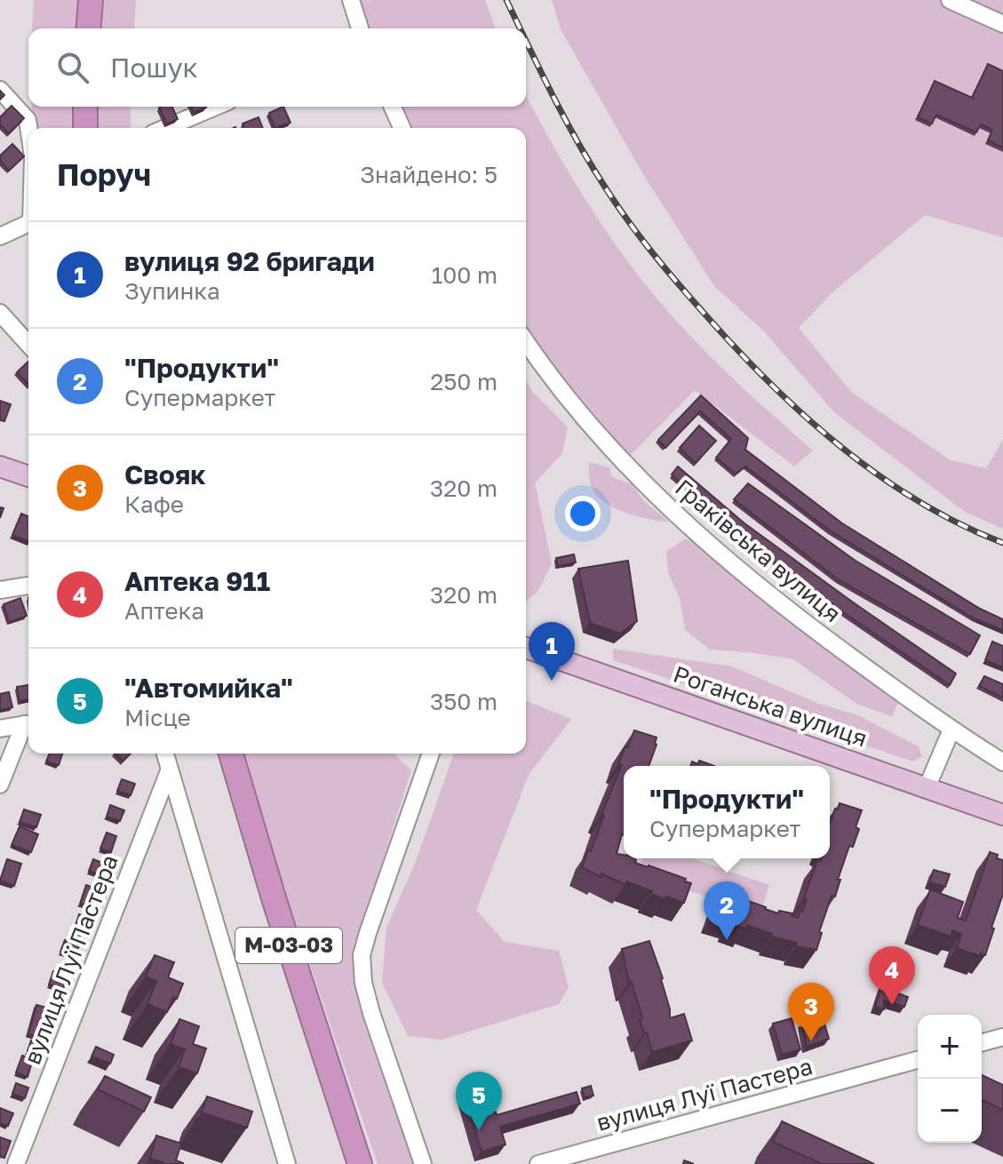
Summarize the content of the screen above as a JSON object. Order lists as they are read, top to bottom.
{
  "streets": {
    "highway": ["М-03-03"],
    "main road": ["Роганська вулиця"],
    "street": ["Граківська вулиця", "вулиця Луї Пастера"]
  },
  "page": {
    "search": "Пошук",
    "heading": ["Поруч", "Знайдено: 5"],
    "list": [
      {
        "mark": "1",
        "name": "вулиця 92 бригади",
        "note": "Зупинка",
        "value": "100 m"
      },
      {
        "mark": "2",
        "name": "\"Продукти\"",
        "note": "Супермаркет",
        "value": "250 m"
      },
      {
        "mark": "3",
        "name": "Свояк",
        "note": "Кафе",
        "value": "320 m"
      },
      {
        "mark": "4",
        "name": "Аптека 911",
        "note": "Аптека",
        "value": "320 m"
      },
      {
        "mark": "5",
        "name": "\"Автомийка\"",
        "note": "Місце",
        "value": "350 m"
      }
    ],
    "pins": [
      "1",
      "2",
      "4",
      "3",
      "5"
    ],
    "popup": ["\"Продукти\"", "Супермаркет"],
    "map_buttons": ["+", "−"]
  }
}
